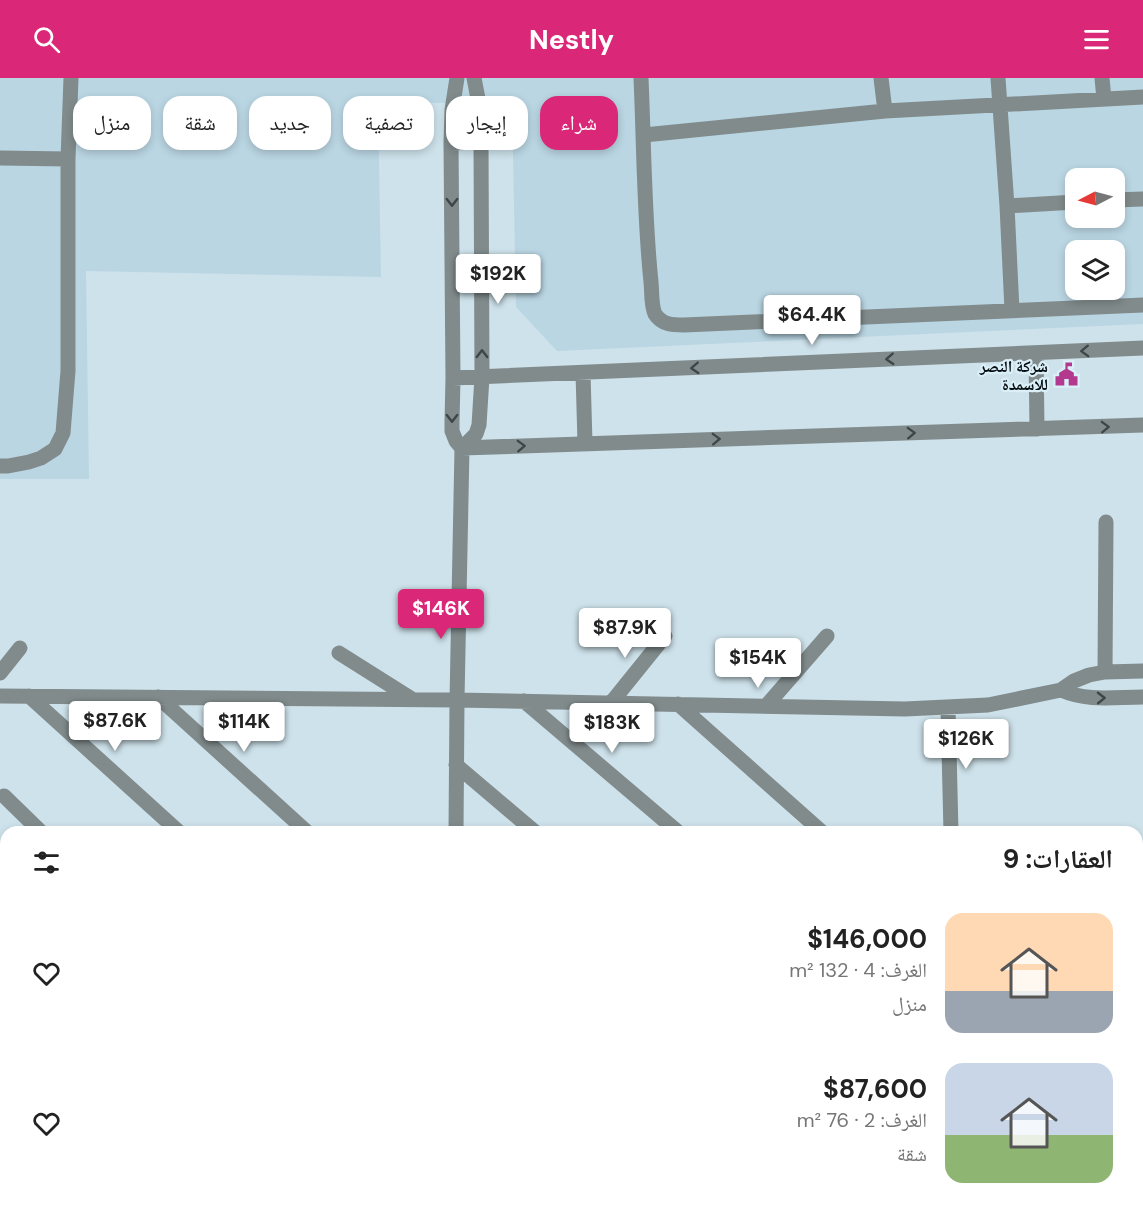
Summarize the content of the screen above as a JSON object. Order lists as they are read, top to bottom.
{
  "places": {
    "public building": ["شركة النصر للاسمدة"]
  },
  "north": "left",
  "page": {
    "header": "Nestly",
    "chip": [
      "شراء",
      "إيجار",
      "تصفية",
      "جديد",
      "شقة",
      "منزل"
    ],
    "price": [
      "$192K",
      "$64.4K",
      "$146K",
      "$87.9K",
      "$154K",
      "$87.6K",
      "$114K",
      "$183K",
      "$126K"
    ],
    "heading": "العقارات: 9",
    "list": [
      {
        "name": "$146,000",
        "note": "الغرف: 4 · 132 m² · منزل"
      },
      {
        "name": "$87,600",
        "note": "الغرف: 2 · 76 m² · شقة"
      }
    ]
  }
}
